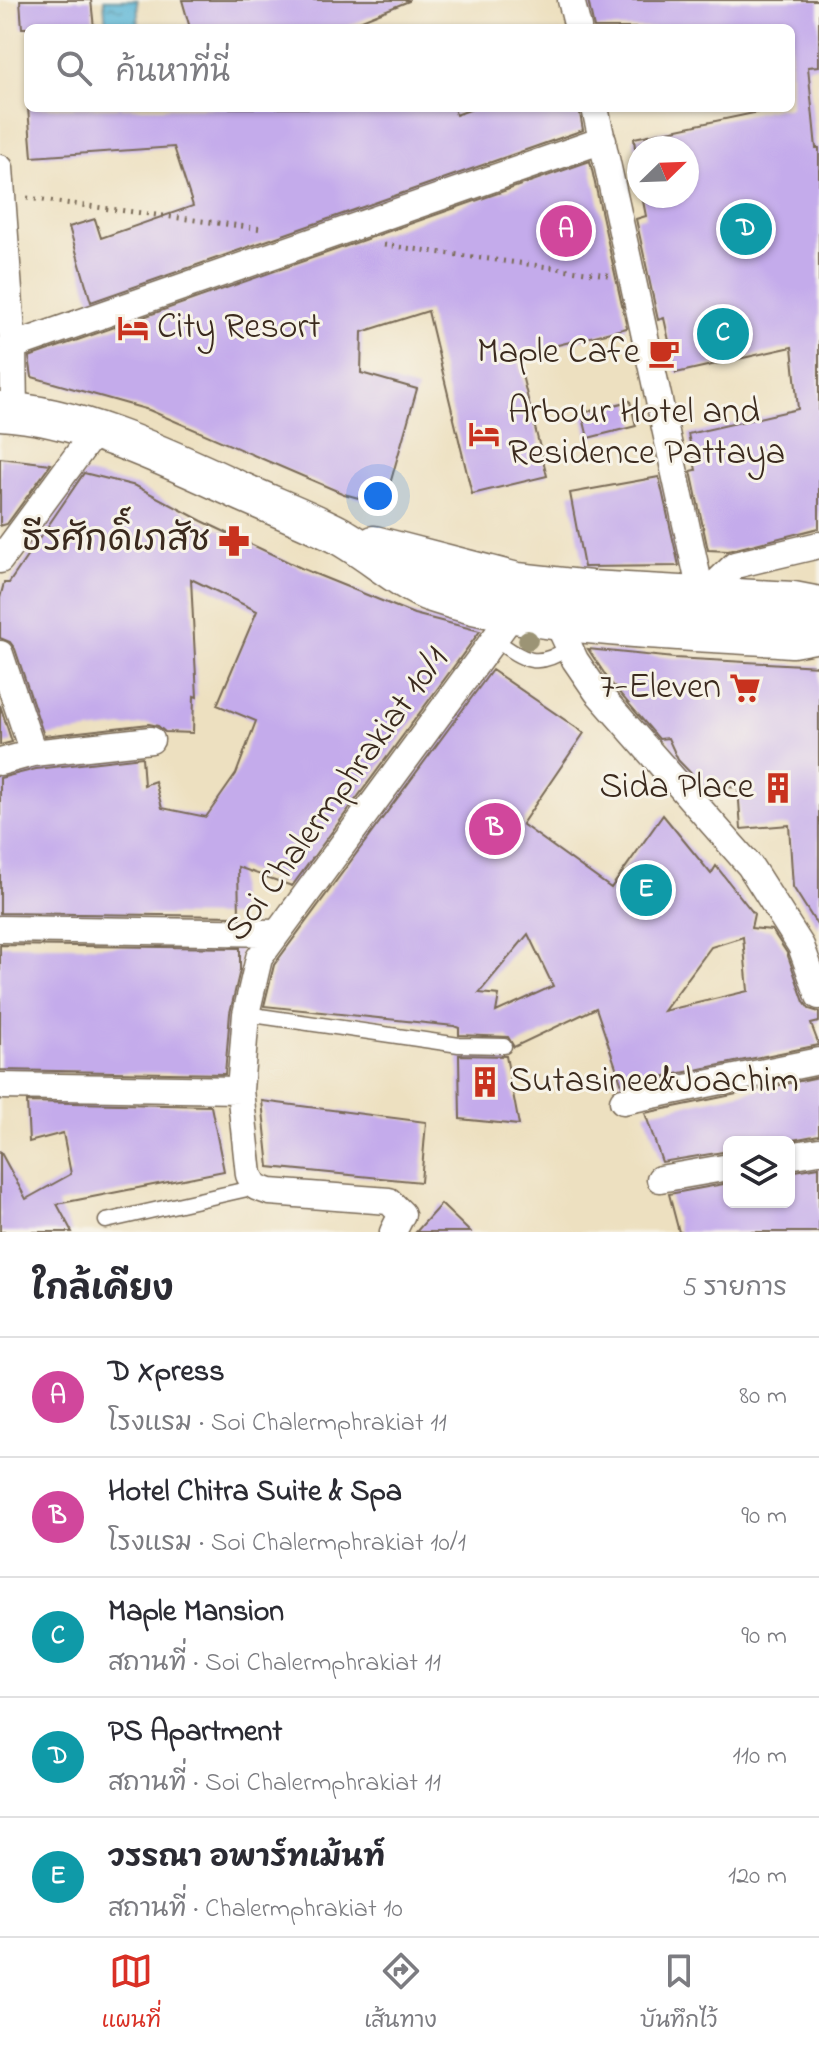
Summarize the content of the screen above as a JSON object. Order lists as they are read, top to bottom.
{
  "streets": {
    "street": ["Soi Chalermphrakiat 10/1"]
  },
  "places": {
    "hotel": ["City Resort", "Arbour Hotel and Residence Pattaya"],
    "cafe": ["Maple Cafe"],
    "pharmacy": ["ธีรศักดิ์เภสัช"],
    "supermarket": ["7-Eleven"],
    "building": ["Sida Place", "Sutasinee&Joachim"]
  },
  "north": "top right",
  "page": {
    "search": "ค้นหาที่นี่",
    "pins": [
      "D",
      "A",
      "C",
      "B",
      "E"
    ],
    "heading": ["ใกล้เคียง", "5 รายการ"],
    "list": [
      {
        "mark": "A",
        "name": "D Xpress",
        "note": "โรงแรม · Soi Chalermphrakiat 11",
        "value": "80 m"
      },
      {
        "mark": "B",
        "name": "Hotel Chitra Suite & Spa",
        "note": "โรงแรม · Soi Chalermphrakiat 10/1",
        "value": "90 m"
      },
      {
        "mark": "C",
        "name": "Maple Mansion",
        "note": "สถานที่ · Soi Chalermphrakiat 11",
        "value": "90 m"
      },
      {
        "mark": "D",
        "name": "PS Apartment",
        "note": "สถานที่ · Soi Chalermphrakiat 11",
        "value": "110 m"
      },
      {
        "mark": "E",
        "name": "วรรณา อพาร์ทเม้นท์",
        "note": "สถานที่ · Chalermphrakiat 10",
        "value": "120 m"
      }
    ],
    "nav": ["แผนที่", "เส้นทาง", "บันทึกไว้"]
  }
}
